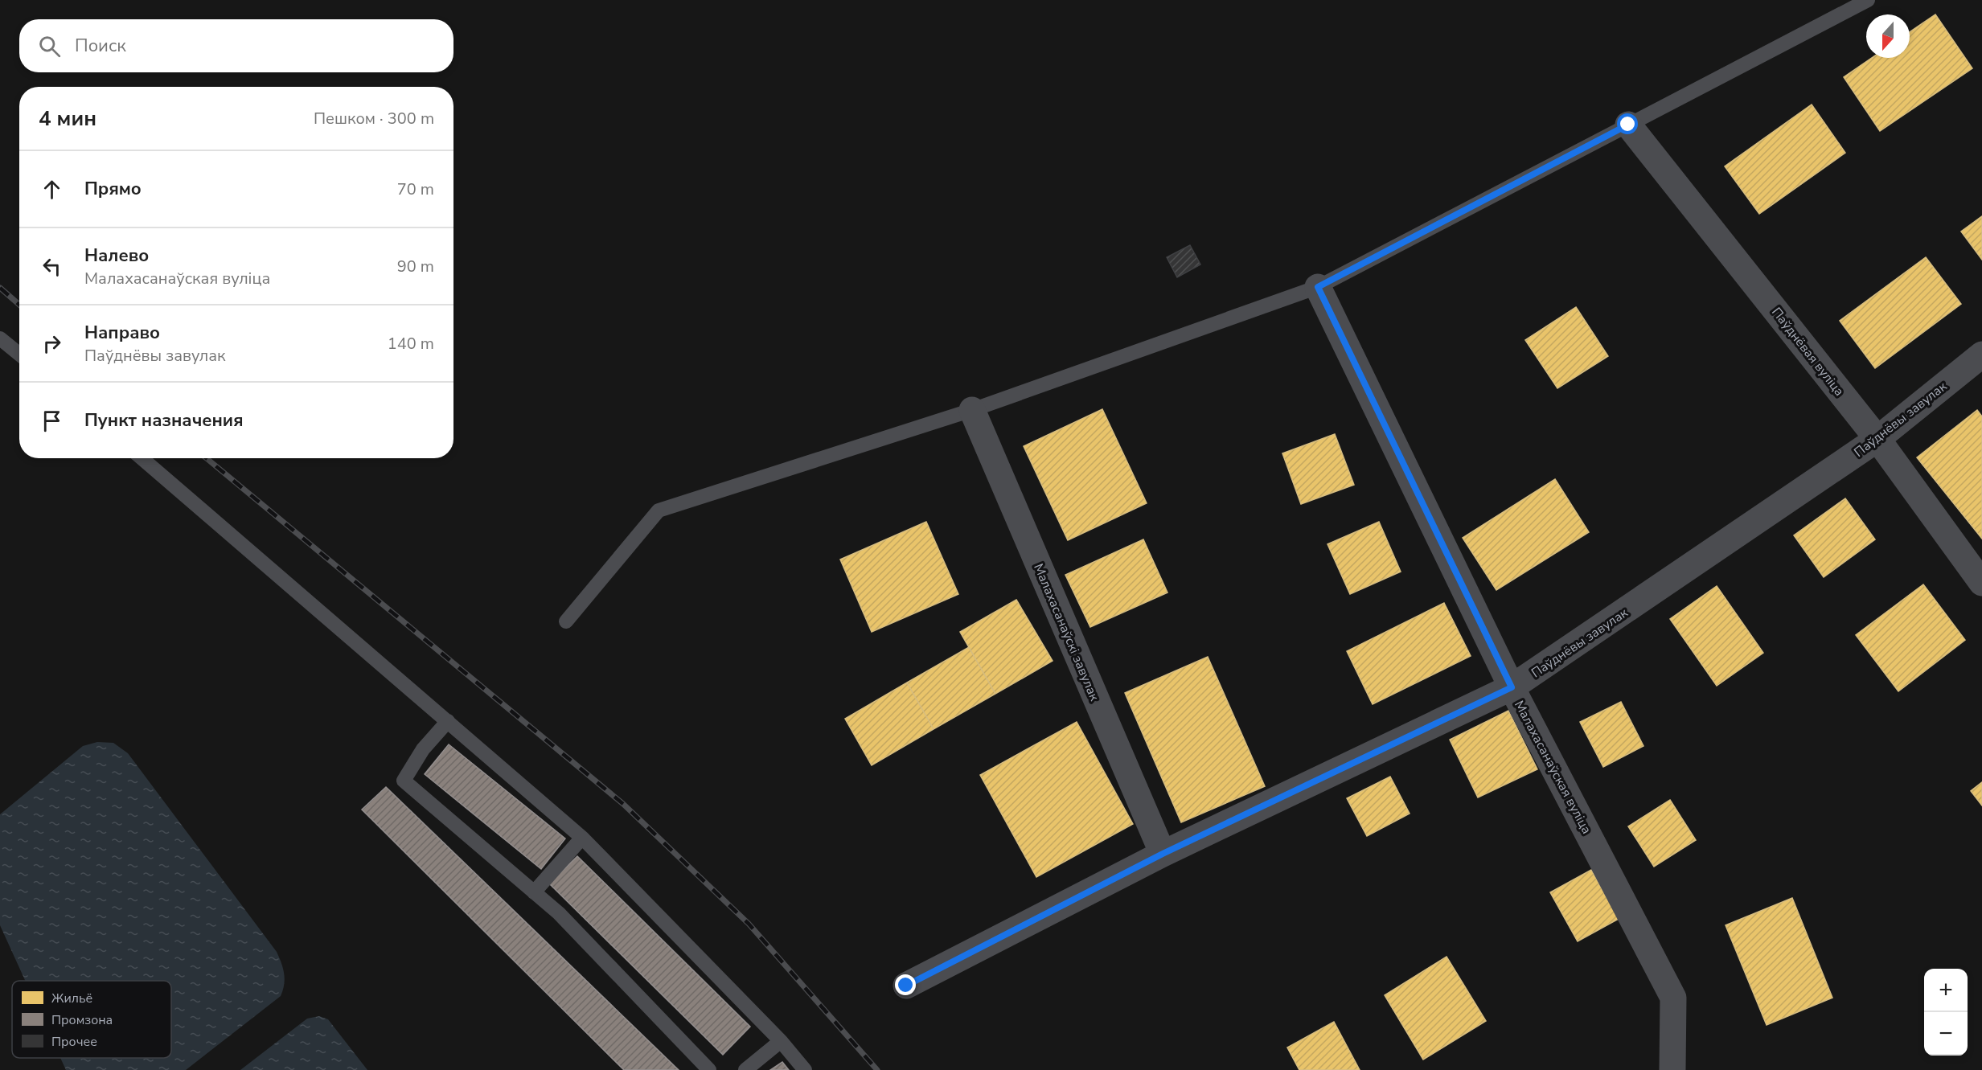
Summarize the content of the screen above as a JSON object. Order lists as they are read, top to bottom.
{
  "streets": {
    "street": [
      "Паўднёвая вуліца",
      "Паўднёвы завулак",
      "Малахасанаўскі завулак",
      "Малахасанаўская вуліца"
    ]
  },
  "crossings": [
    ["Паўднёвая вуліца", "Паўднёвы завулак"],
    ["Паўднёвы завулак", "Малахасанаўскі завулак"],
    ["Паўднёвы завулак", "Малахасанаўская вуліца"]
  ],
  "legend": ["Жильё", "Промзона", "Прочее"],
  "north": "bottom",
  "page": {
    "search": "Поиск",
    "heading": ["4 мин", "Пешком · 300 m"],
    "list": [
      ["Прямо", "70 m"],
      ["Налево", "Малахасанаўская вуліца", "90 m"],
      ["Направо", "Паўднёвы завулак", "140 m"],
      "Пункт назначения"
    ],
    "map_buttons": ["+", "−"]
  }
}
